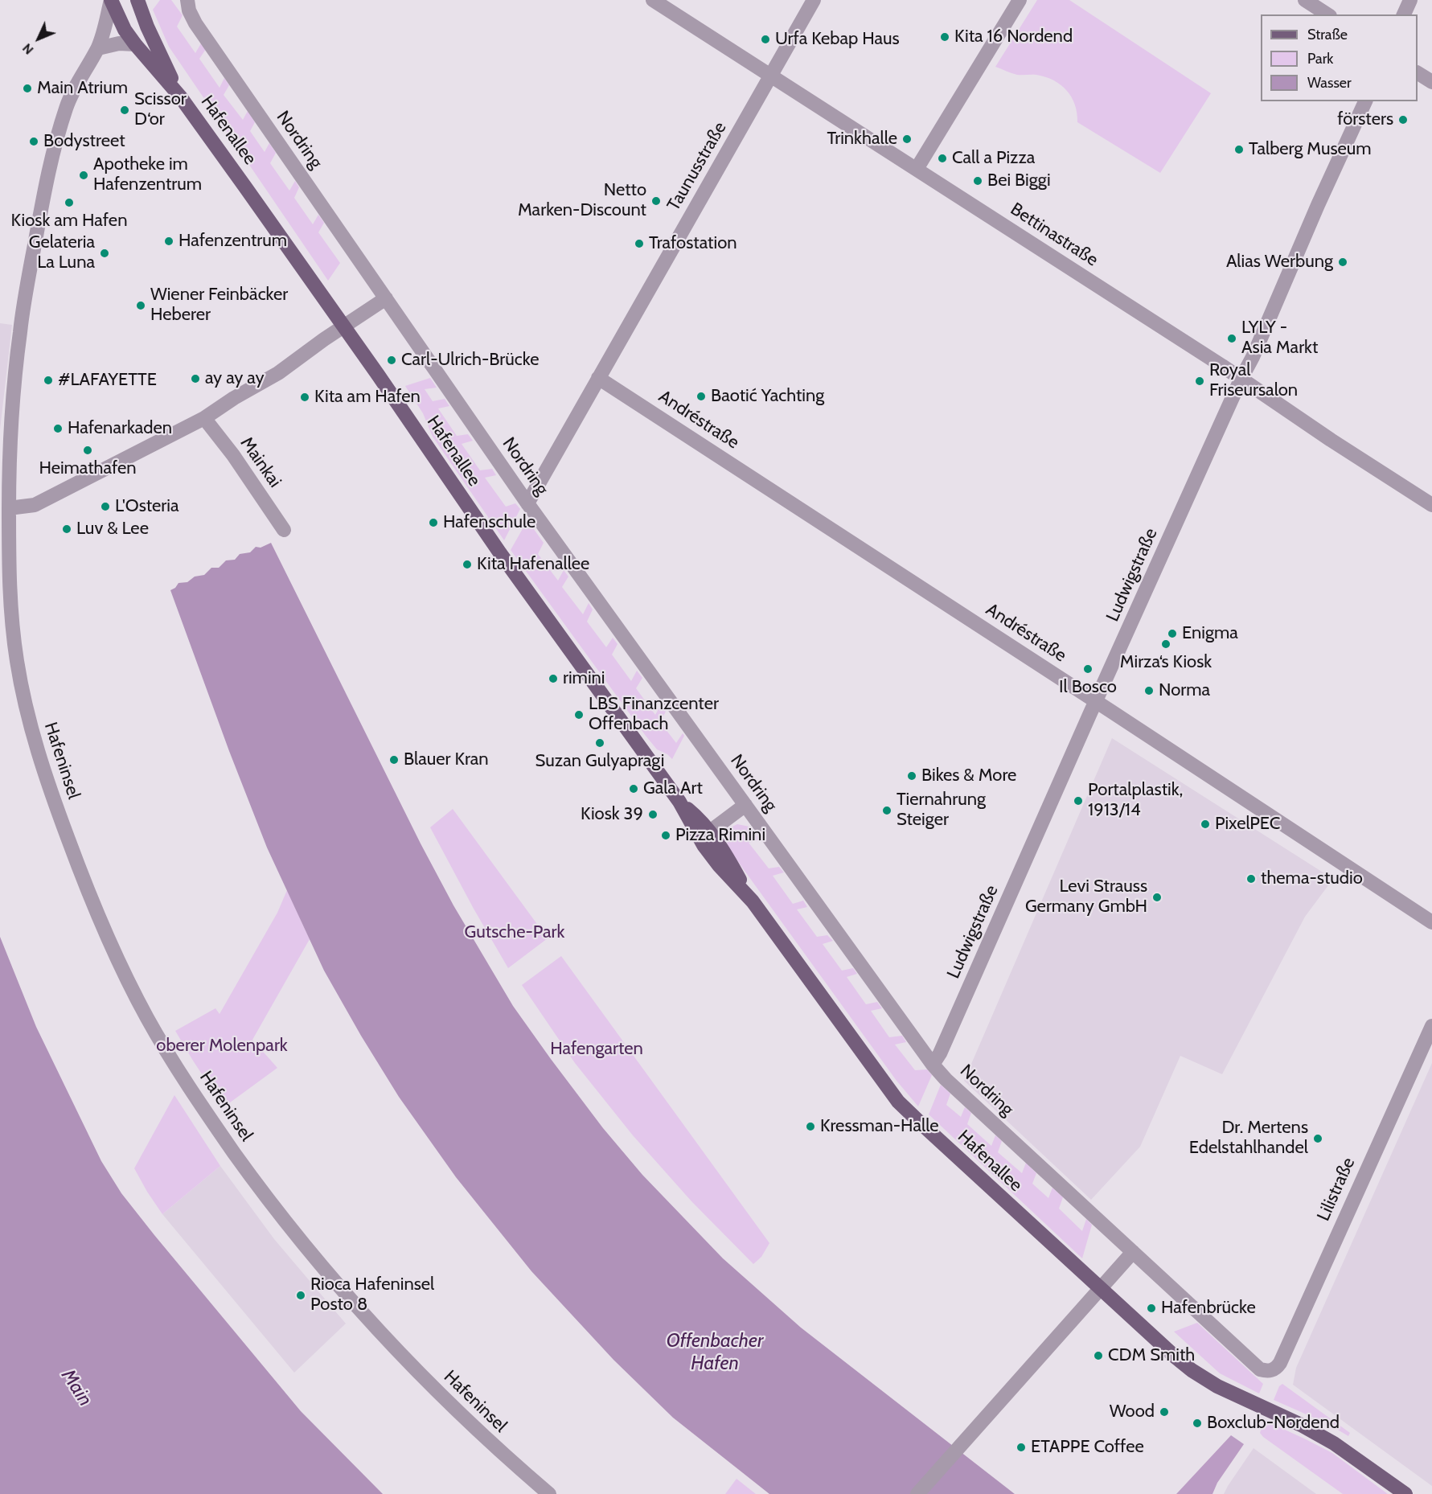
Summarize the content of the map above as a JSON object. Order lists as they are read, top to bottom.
{
  "streets": {
    "main road": ["Hafenallee"],
    "street": [
      "Nordring",
      "Taunusstraße",
      "Bettinastraße",
      "Andréstraße",
      "Mainkai",
      "Ludwigstraße",
      "Hafeninsel",
      "Lilistraße"
    ]
  },
  "crossings": [
    ["Hafenallee", "Hafeninsel"],
    ["Nordring", "Taunusstraße"],
    ["Nordring", "Ludwigstraße"],
    ["Nordring", "Lilistraße"],
    ["Taunusstraße", "Bettinastraße"],
    ["Taunusstraße", "Andréstraße"],
    ["Bettinastraße", "Ludwigstraße"],
    ["Andréstraße", "Ludwigstraße"]
  ],
  "water": ["Offenbacher Hafen", "Main"],
  "parks": ["Gutsche-Park", "oberer Molenpark", "Hafengarten"],
  "places": [
    "Kita 16 Nordend",
    "Urfa Kebap Haus",
    "Main Atrium",
    "Scissor D‘or",
    "försters",
    "Trinkhalle",
    "Bodystreet",
    "Talberg Museum",
    "Call a Pizza",
    "Apotheke im Hafenzentrum",
    "Bei Biggi",
    "Netto Marken-Discount",
    "Kiosk am Hafen",
    "Hafenzentrum",
    "Trafostation",
    "Gelateria La Luna",
    "Alias Werbung",
    "Wiener Feinbäcker Heberer",
    "LYLY - Asia Markt",
    "Carl-Ulrich-Brücke",
    "ay ay ay",
    "#LAFAYETTE",
    "Royal Friseursalon",
    "Baotić Yachting",
    "Kita am Hafen",
    "Hafenarkaden",
    "Heimathafen",
    "L'Osteria",
    "Hafenschule",
    "Luv & Lee",
    "Kita Hafenallee",
    "Enigma",
    "Mirza‘s Kiosk",
    "Il Bosco",
    "rimini",
    "Norma",
    "LBS Finanzcenter Offenbach",
    "Suzan Gulyapragi",
    "Blauer Kran",
    "Bikes & More",
    "Gala Art",
    "Portalplastik, 1913/14",
    "Tiernahrung Steiger",
    "Kiosk 39",
    "PixelPEC",
    "Pizza Rimini",
    "thema-studio",
    "Levi Strauss Germany GmbH",
    "Kressman-Halle",
    "Dr. Mertens Edelstahlhandel",
    "Rioca Hafeninsel Posto 8",
    "Hafenbrücke",
    "CDM Smith",
    "Wood",
    "Boxclub-Nordend",
    "ETAPPE Coffee"
  ],
  "legend": ["Straße", "Park", "Wasser"],
  "north": "bottom left"
}
